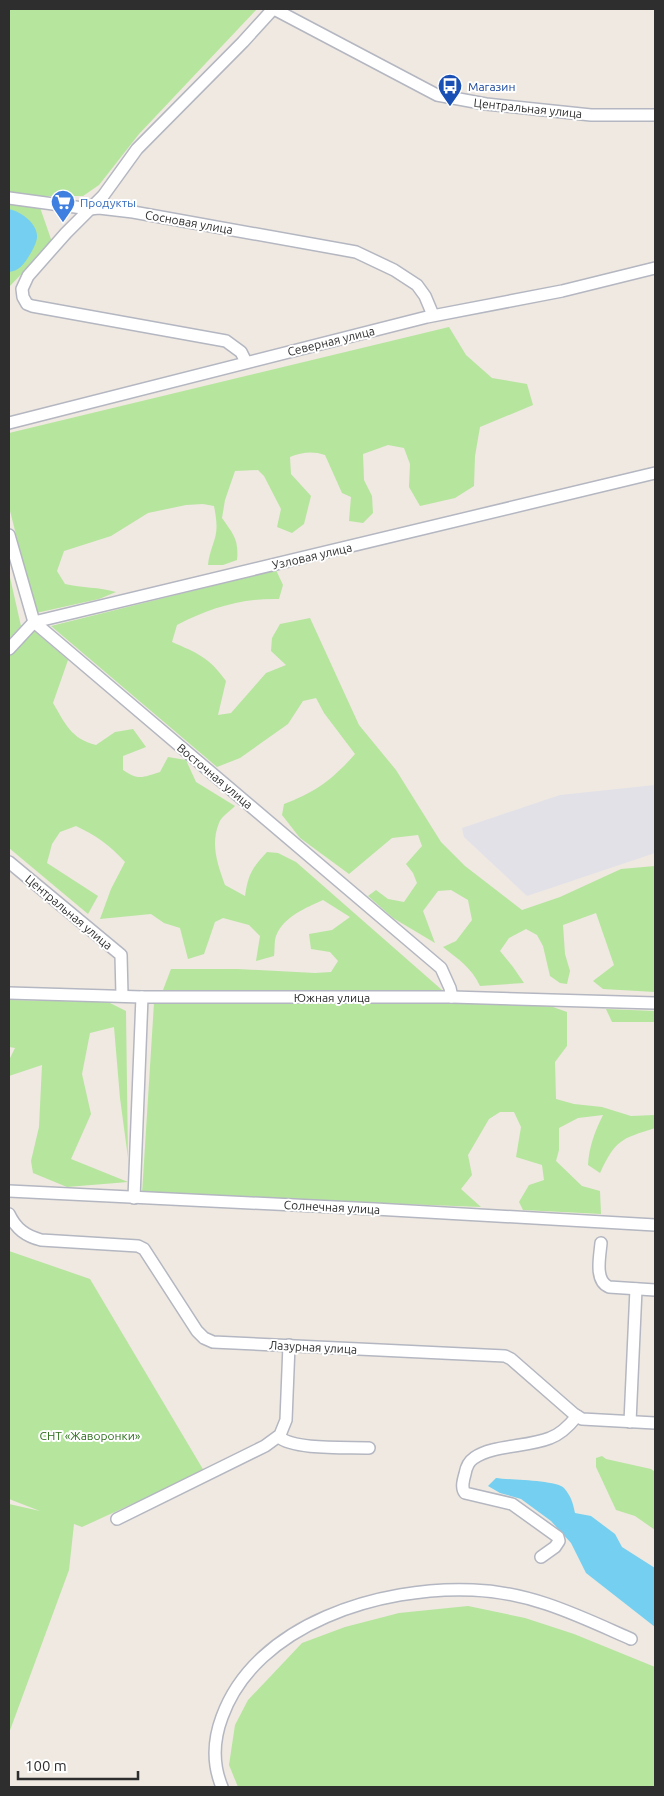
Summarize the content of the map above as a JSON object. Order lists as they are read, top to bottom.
{
  "streets": {
    "street": [
      "Центральная улица",
      "Сосновая улица",
      "Северная улица",
      "Узловая улица",
      "Восточная улица",
      "Южная улица",
      "Солнечная улица",
      "Лазурная улица"
    ]
  },
  "crossings": [
    ["Центральная улица", "Южная улица"],
    ["Сосновая улица", "Северная улица"],
    ["Узловая улица", "Восточная улица"],
    ["Восточная улица", "Южная улица"]
  ],
  "parks": ["СНТ «Жаворонки»"],
  "places": {
    "bus stop": ["Магазин"],
    "supermarket": ["Продукты"]
  },
  "scale_bar": "100 m"
}
